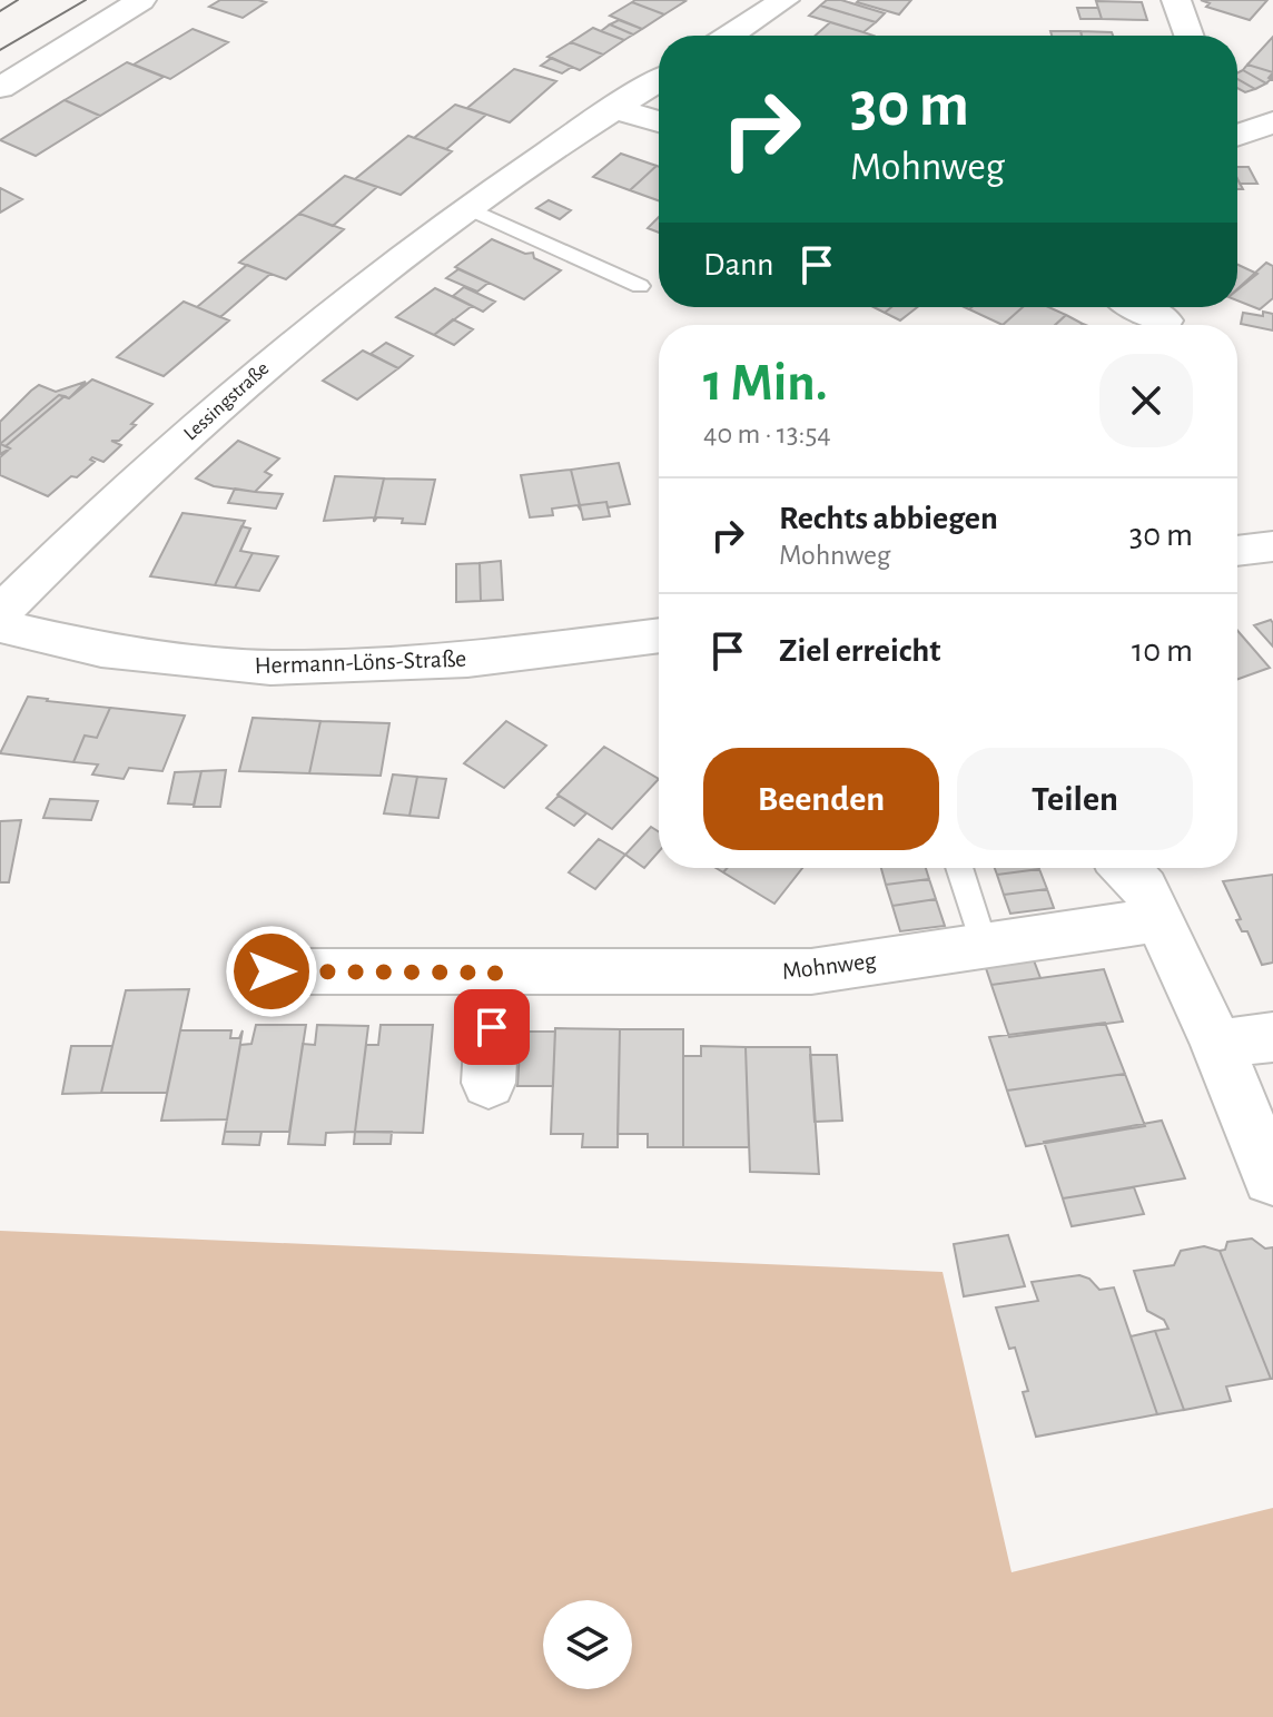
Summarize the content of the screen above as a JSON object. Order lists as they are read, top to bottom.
{
  "streets": {
    "street": ["Lessingstraße", "Hermann-Löns-Straße", "Mohnweg"]
  },
  "page": {
    "turn": ["30 m", "Mohnweg"],
    "then": "Dann",
    "heading": ["1 Min.", "40 m · 13:54"],
    "list": [
      {
        "name": "Rechts abbiegen",
        "note": "Mohnweg",
        "value": "30 m"
      },
      {
        "name": "Ziel erreicht",
        "value": "10 m"
      }
    ],
    "buttons": ["Beenden", "Teilen"]
  }
}
